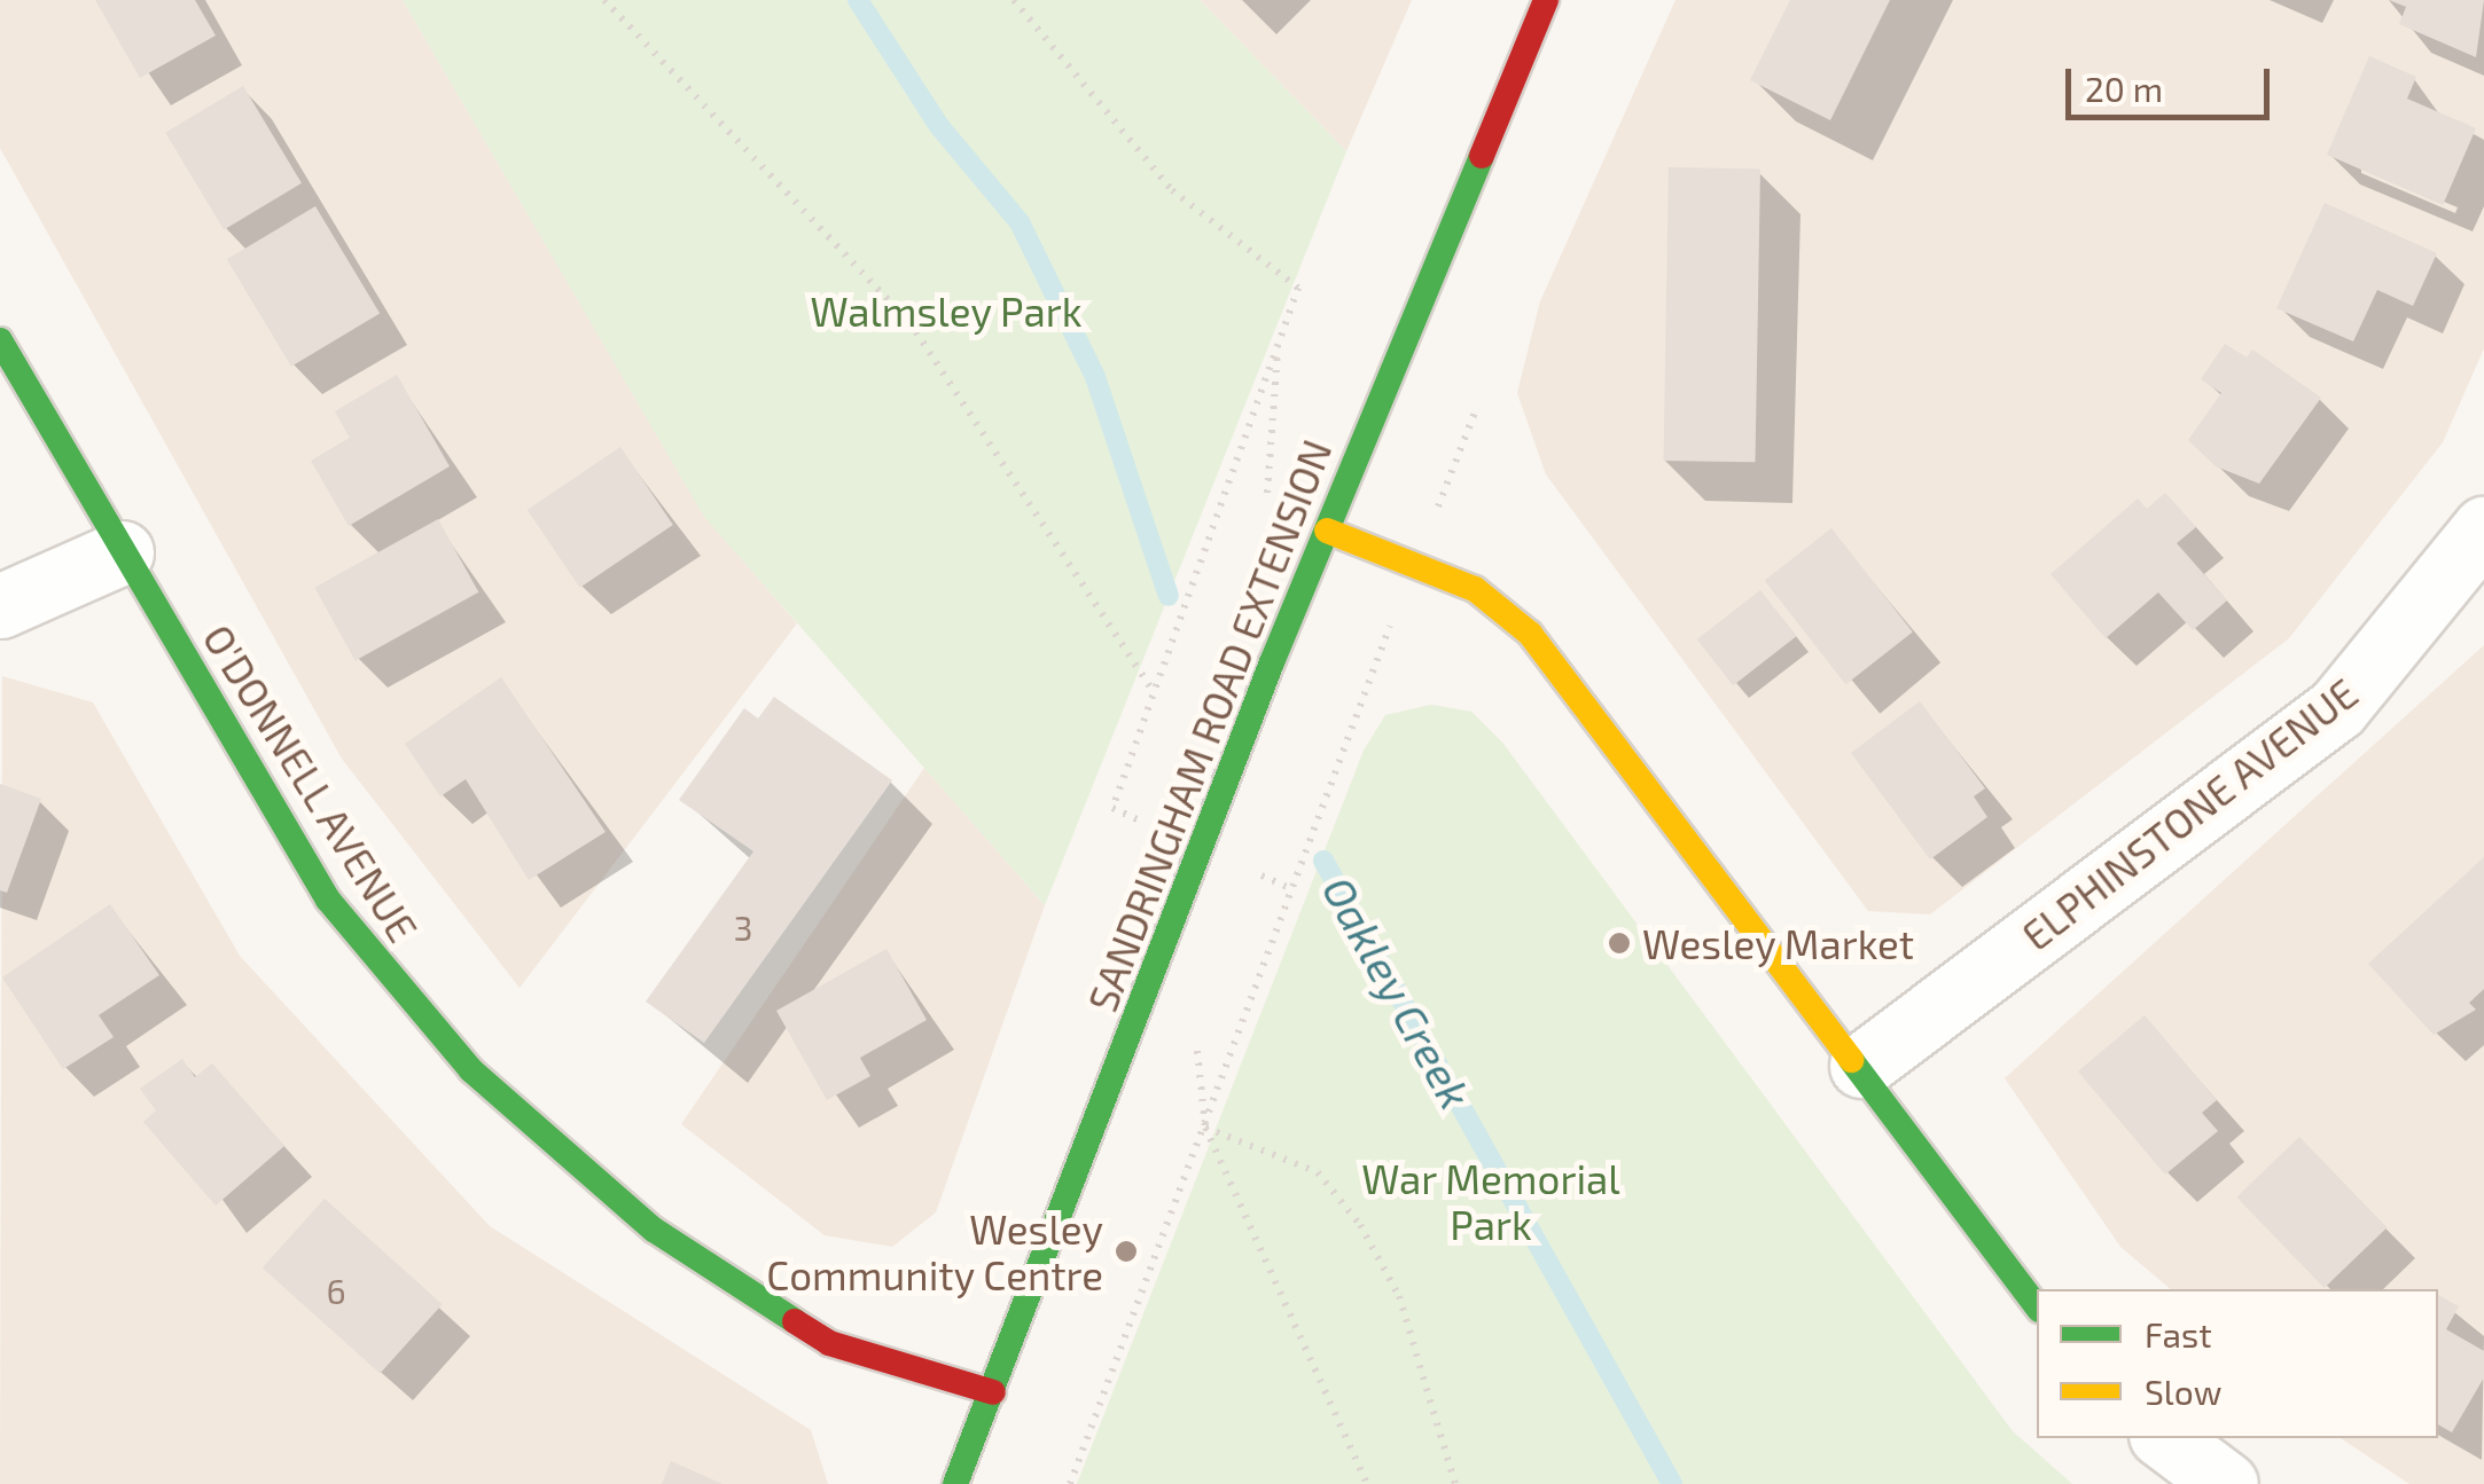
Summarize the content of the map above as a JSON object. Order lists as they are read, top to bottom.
{
  "streets": {
    "street": ["SANDRINGHAM ROAD EXTENSION", "O'DONNELL AVENUE", "ELPHINSTONE AVENUE"]
  },
  "crossings": [
    ["SANDRINGHAM ROAD EXTENSION", "O'DONNELL AVENUE"]
  ],
  "water": ["Oakley Creek"],
  "parks": ["Walmsley Park", "War Memorial Park"],
  "places": ["Wesley Market", "Wesley Community Centre"],
  "house_numbers": ["3", "6"],
  "legend": ["Fast", "Slow"],
  "scale_bar": "20 m"
}
